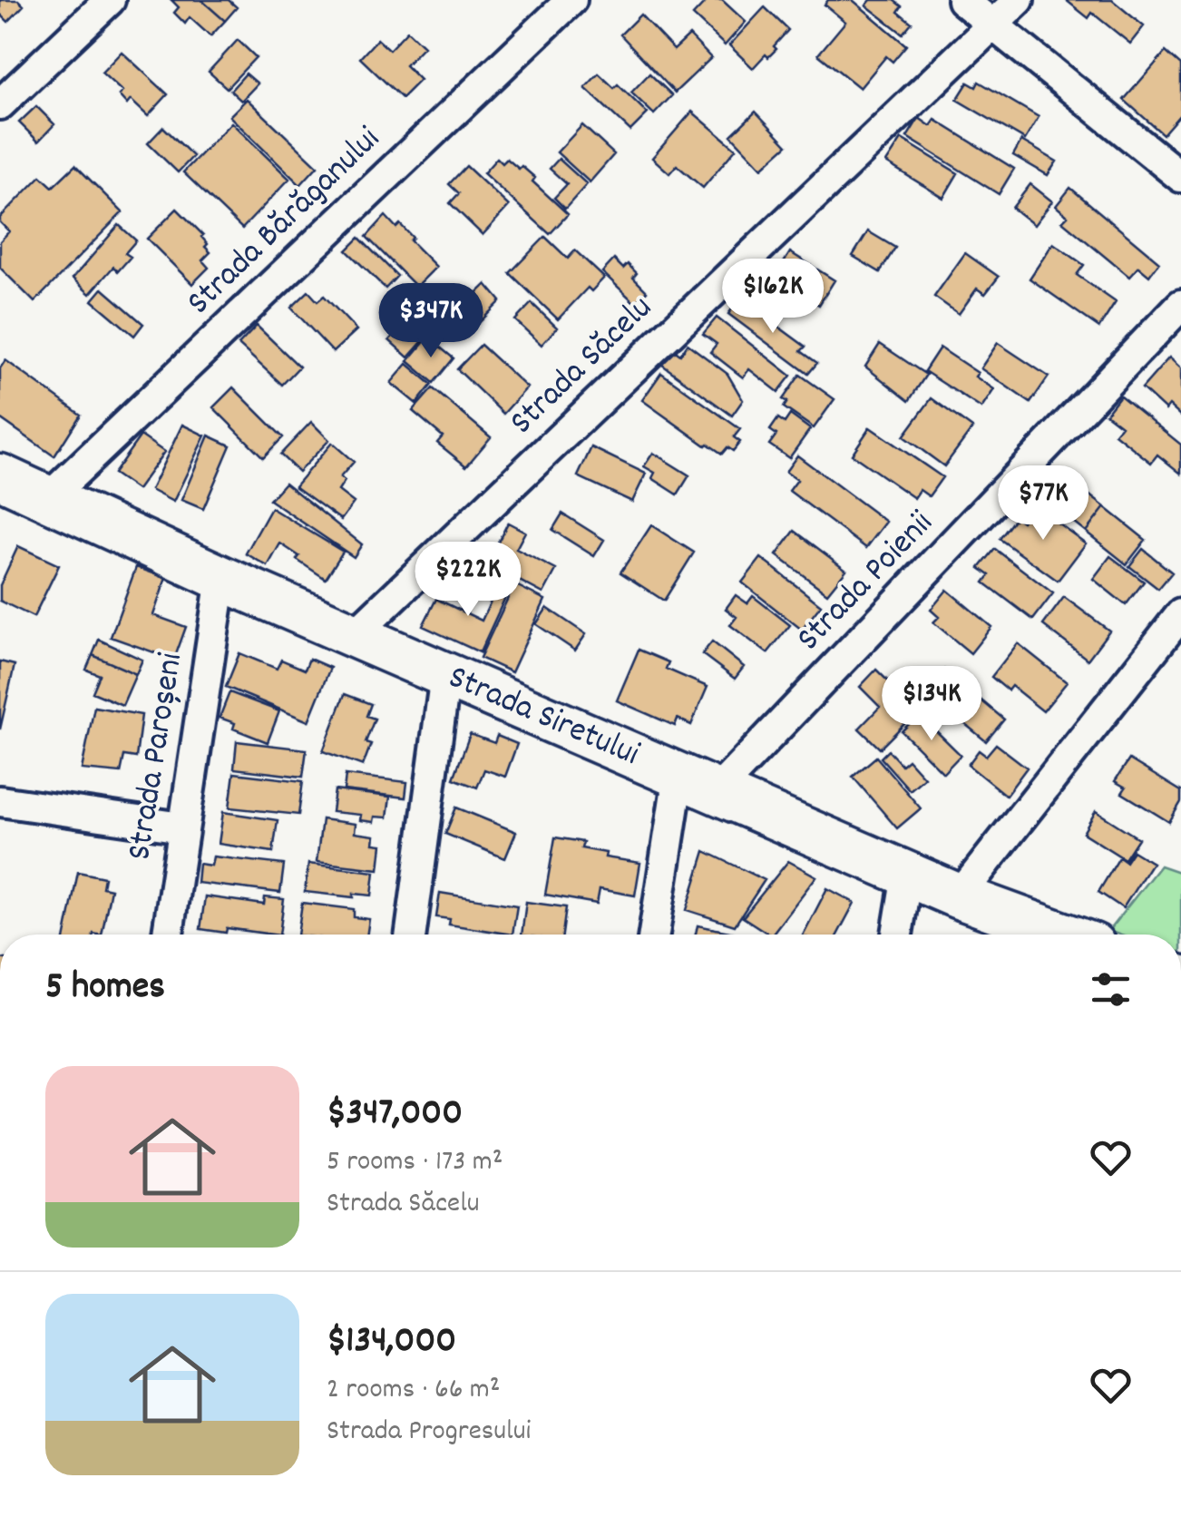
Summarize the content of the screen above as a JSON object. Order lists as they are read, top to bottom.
{
  "streets": {
    "street": [
      "Strada Bărăganului",
      "Strada Săcelu",
      "Strada Poienii",
      "Strada Siretului",
      "Strada Paroșeni"
    ]
  },
  "crossings": [
    ["Strada Bărăganului", "Strada Siretului"],
    ["Strada Săcelu", "Strada Siretului"],
    ["Strada Poienii", "Strada Siretului"],
    ["Strada Siretului", "Strada Paroșeni"]
  ],
  "page": {
    "price": [
      "$162K",
      "$347K",
      "$77K",
      "$222K",
      "$134K"
    ],
    "heading": "5 homes",
    "list": [
      {
        "name": "$347,000",
        "note": "5 rooms · 173 m² · Strada Săcelu"
      },
      {
        "name": "$134,000",
        "note": "2 rooms · 66 m² · Strada Progresului"
      }
    ]
  }
}
